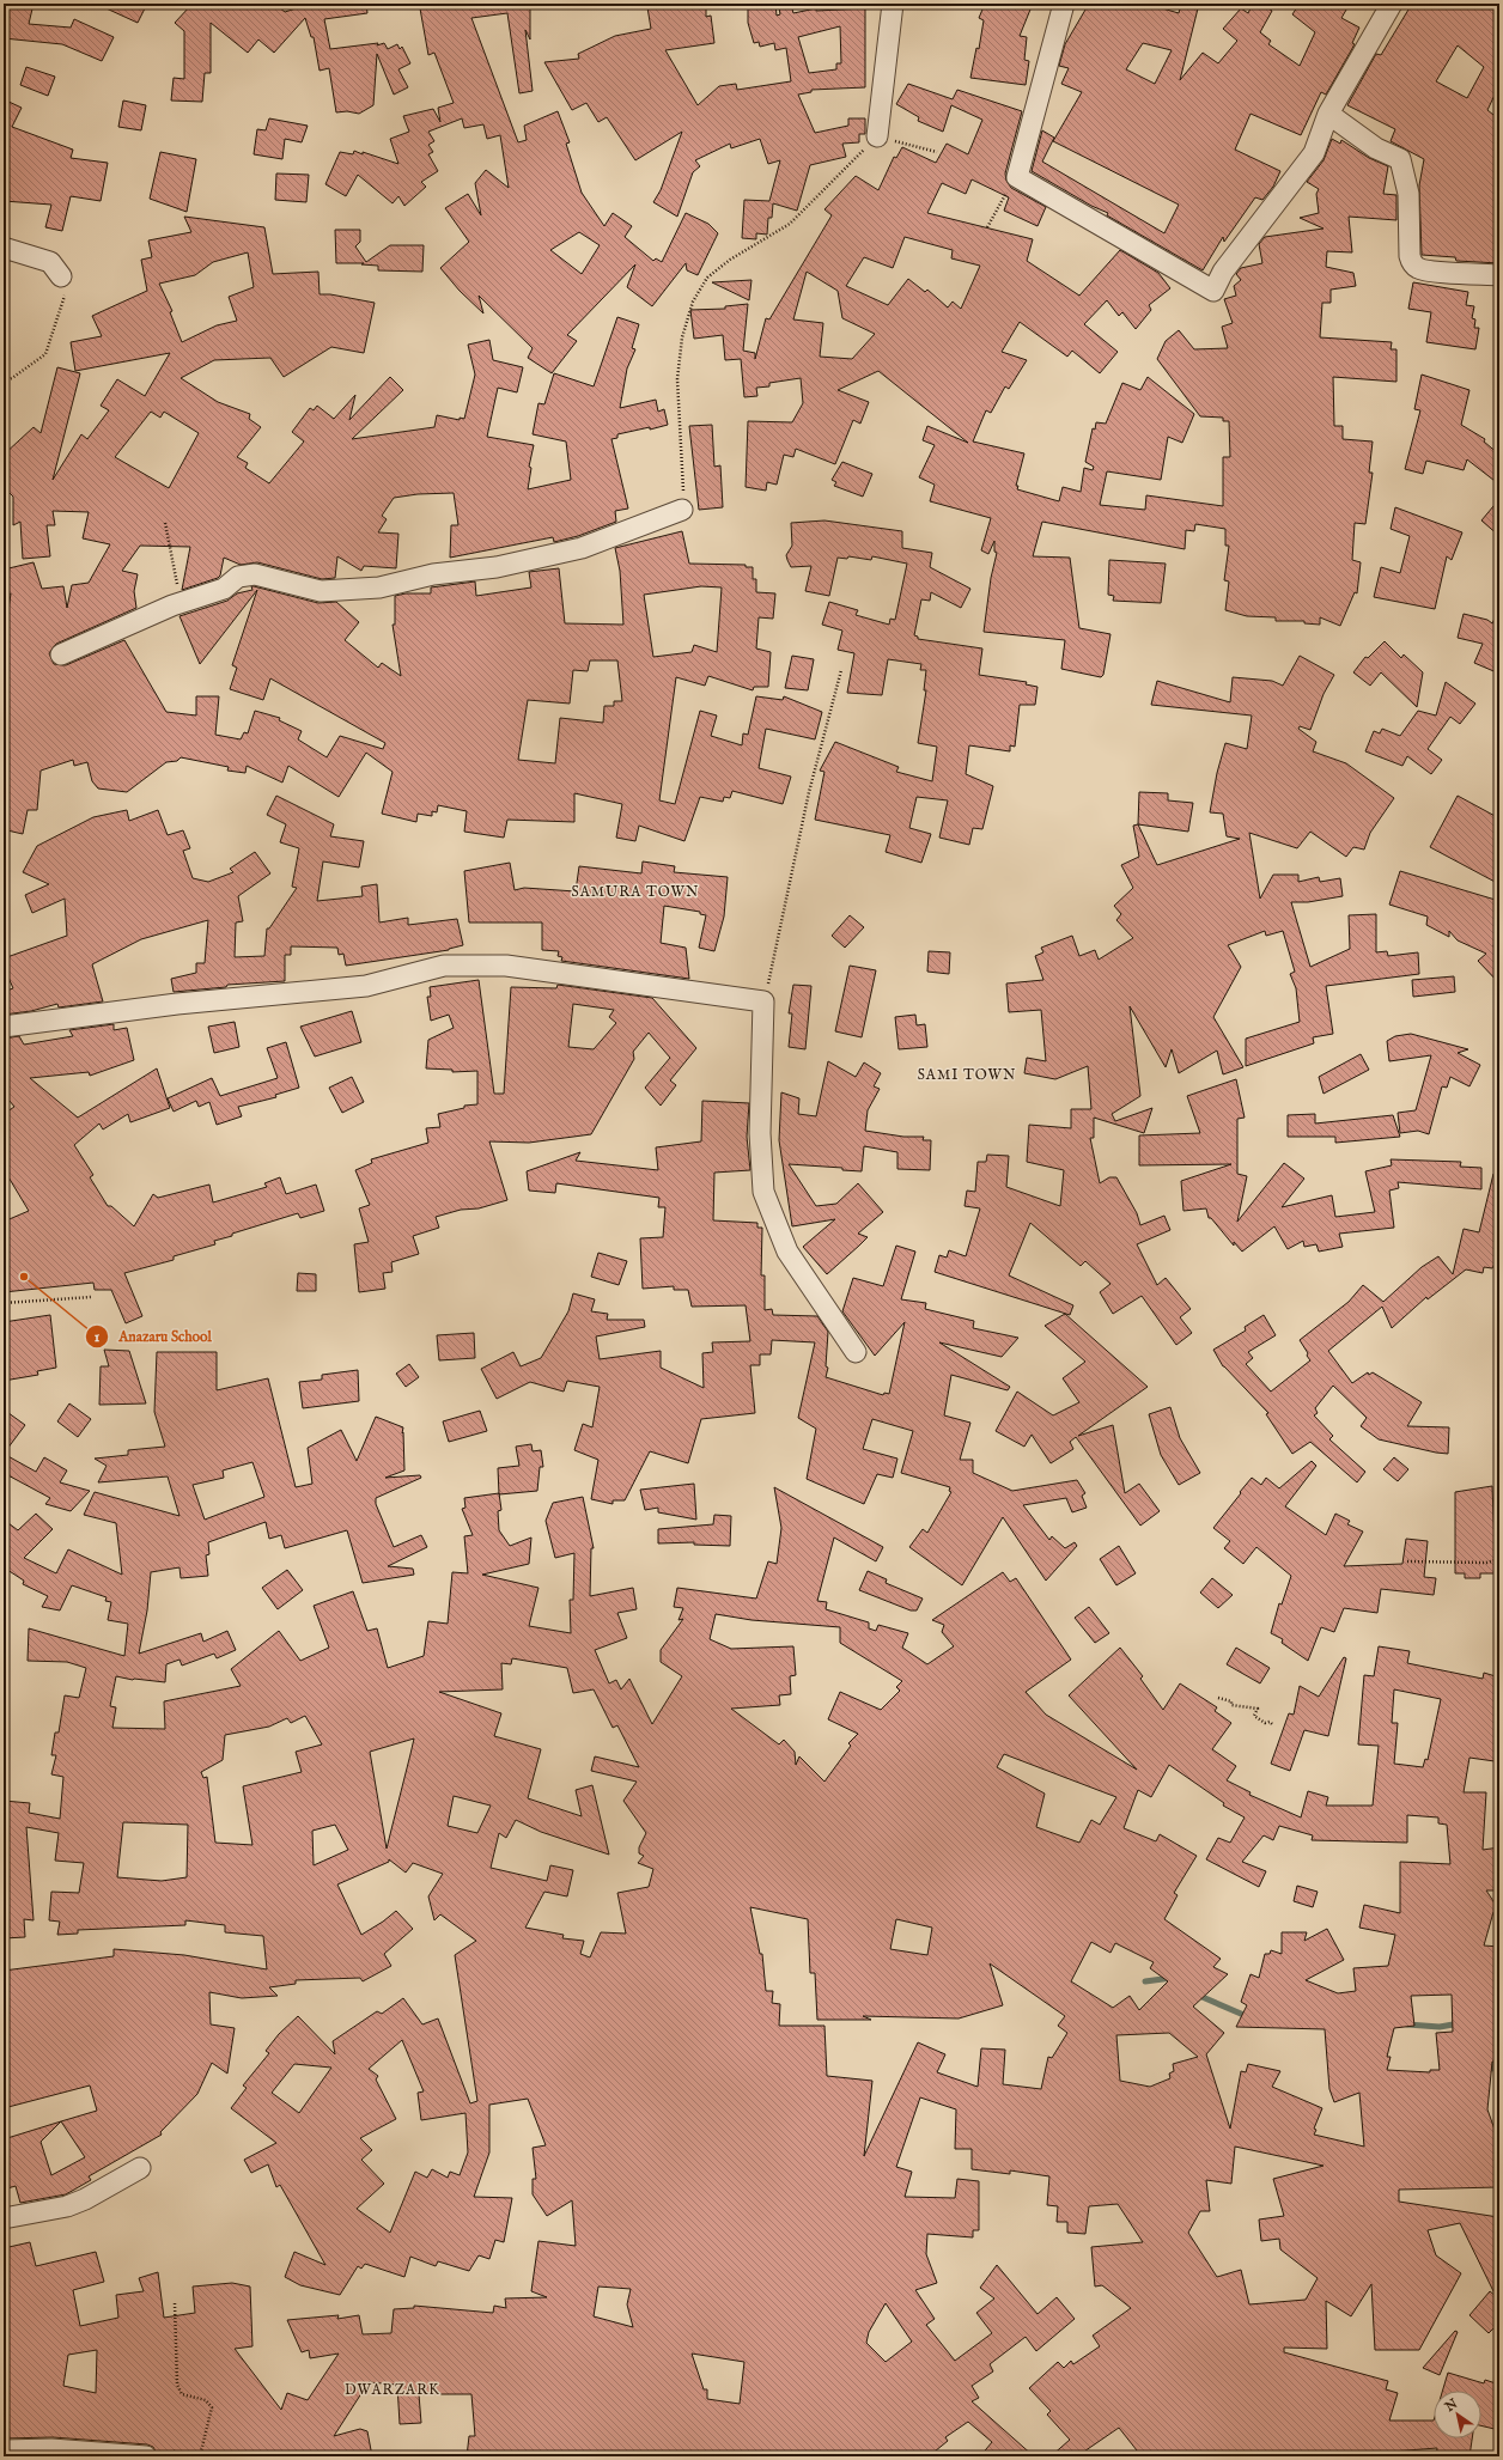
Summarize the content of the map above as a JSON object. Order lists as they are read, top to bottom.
{
  "districts": ["SAMURA TOWN", "SAMI TOWN", "DWARZARK"],
  "places": ["Anazaru School"],
  "north": "top left"
}
